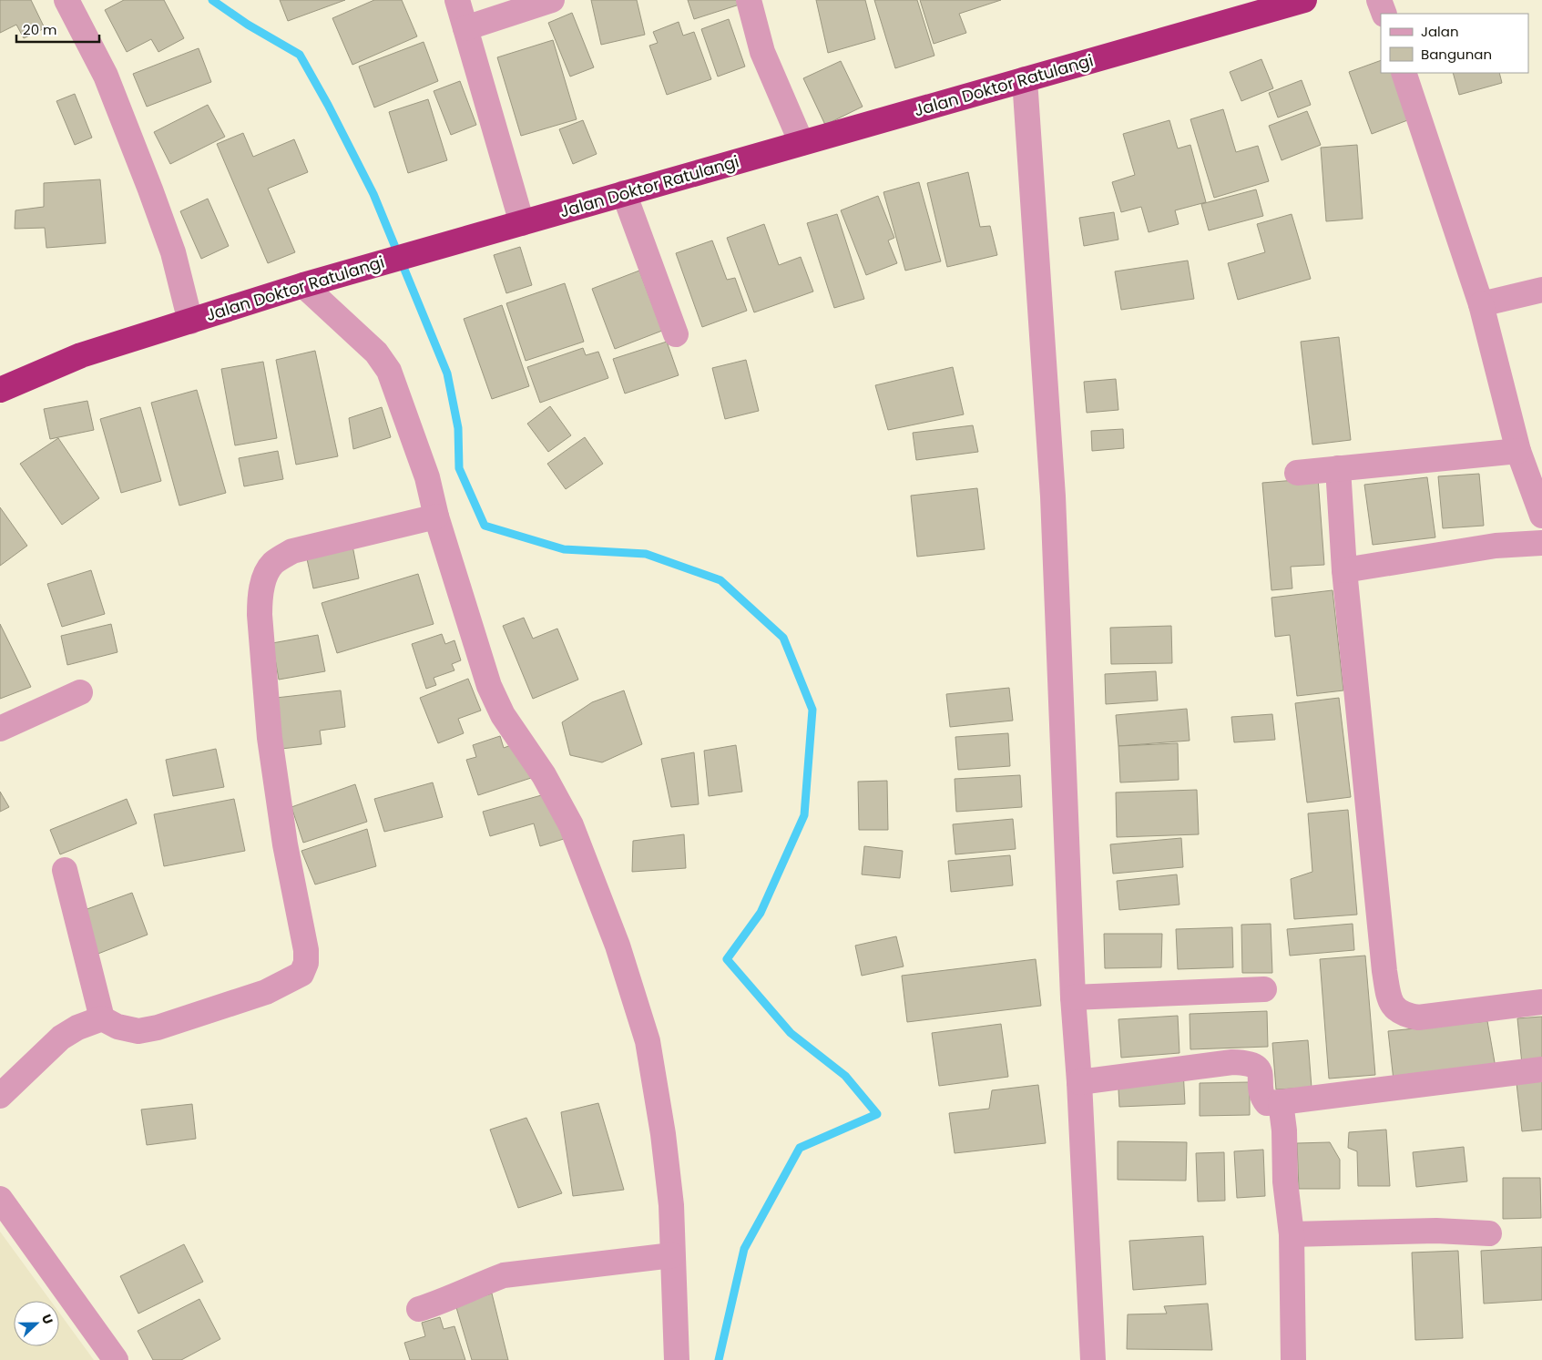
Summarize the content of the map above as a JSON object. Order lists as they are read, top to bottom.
{
  "streets": {
    "highway": ["Jalan Doktor Ratulangi"]
  },
  "legend": ["Jalan", "Bangunan"],
  "scale_bar": "20 m",
  "north": "right"
}
